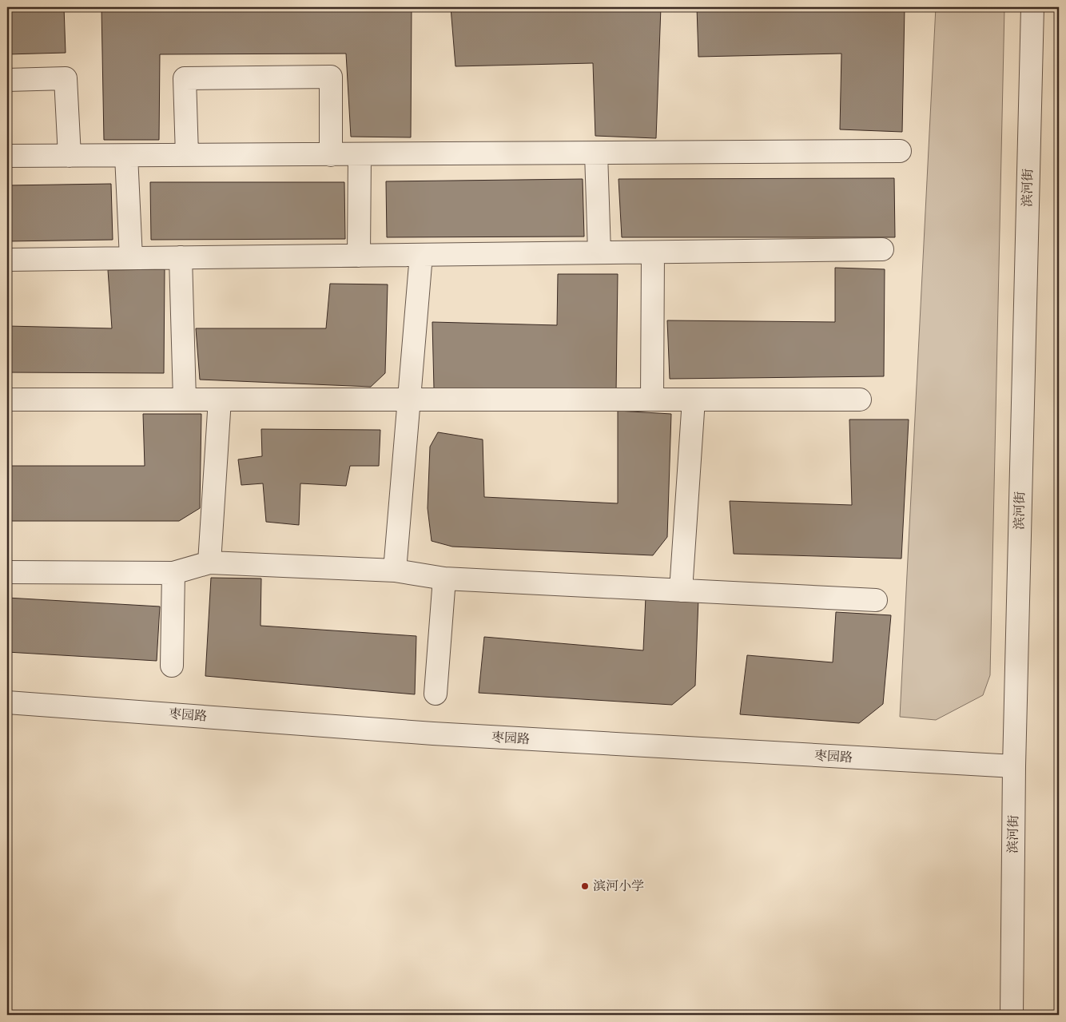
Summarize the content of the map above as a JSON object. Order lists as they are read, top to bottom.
{
  "streets": {
    "street": ["滨河街", "枣园路"]
  },
  "crossings": [
    ["滨河街", "枣园路"]
  ],
  "places": ["滨河小学"]
}
